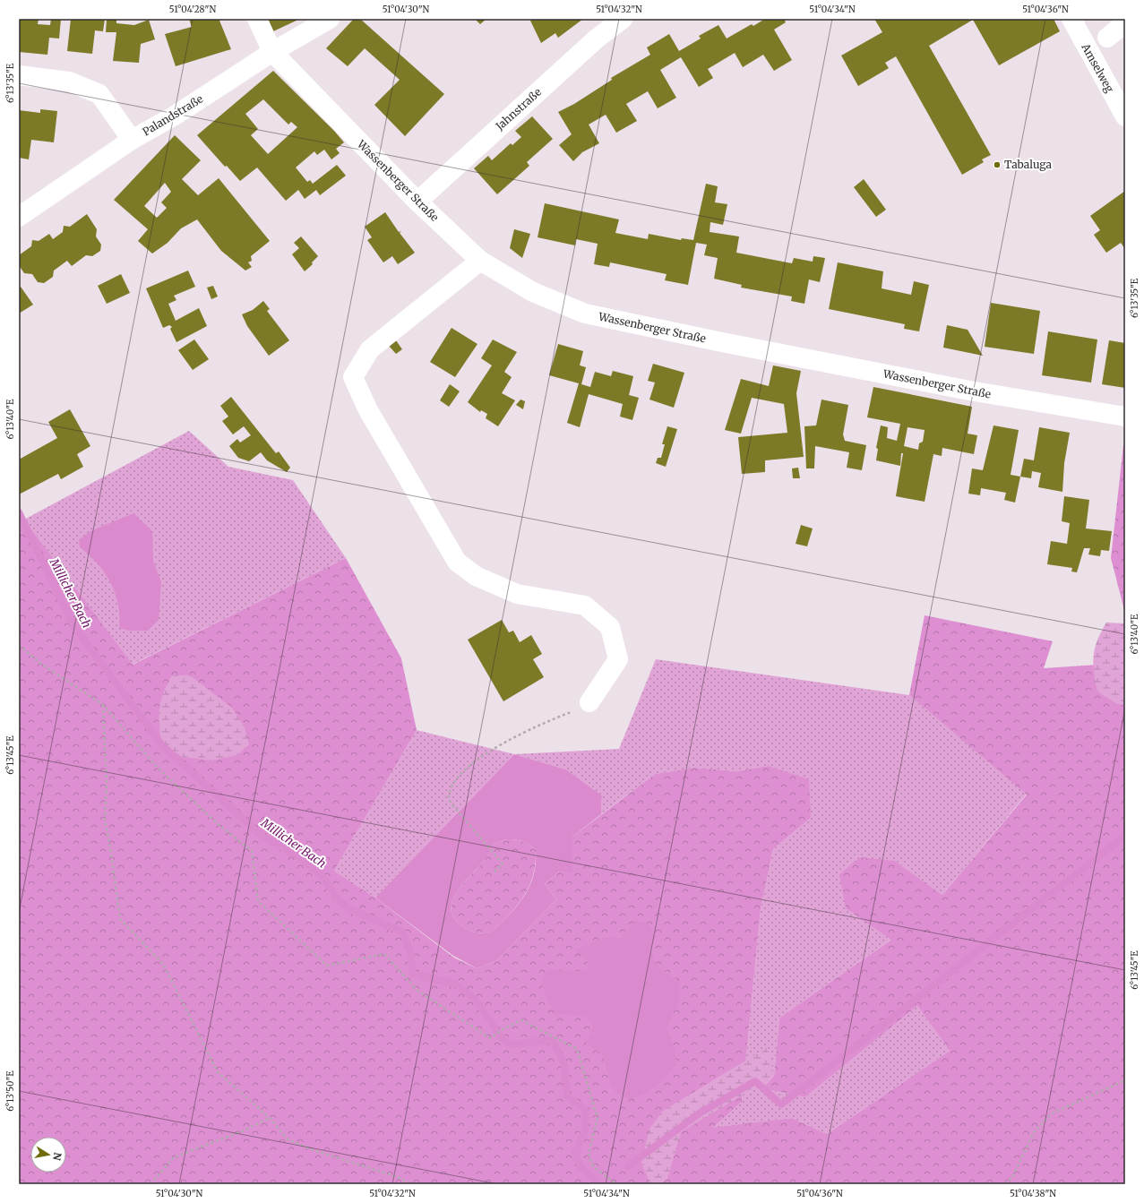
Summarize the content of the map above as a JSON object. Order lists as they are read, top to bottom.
{
  "streets": {
    "street": [
      "Amselweg",
      "Jahnstraße",
      "Palandstraße",
      "Wassenberger Straße"
    ]
  },
  "crossings": [
    ["Jahnstraße", "Wassenberger Straße"],
    ["Palandstraße", "Wassenberger Straße"]
  ],
  "water": ["Millicher Bach"],
  "places": ["Tabaluga"],
  "north": "right",
  "coordinates": [
    "51°04'28\"N",
    "51°04'30\"N",
    "51°04'32\"N",
    "51°04'34\"N",
    "51°04'36\"N",
    "6°13'35\"E",
    "6°13'40\"E",
    "6°13'45\"E",
    "6°13'50\"E",
    "51°04'38\"N"
  ]
}
